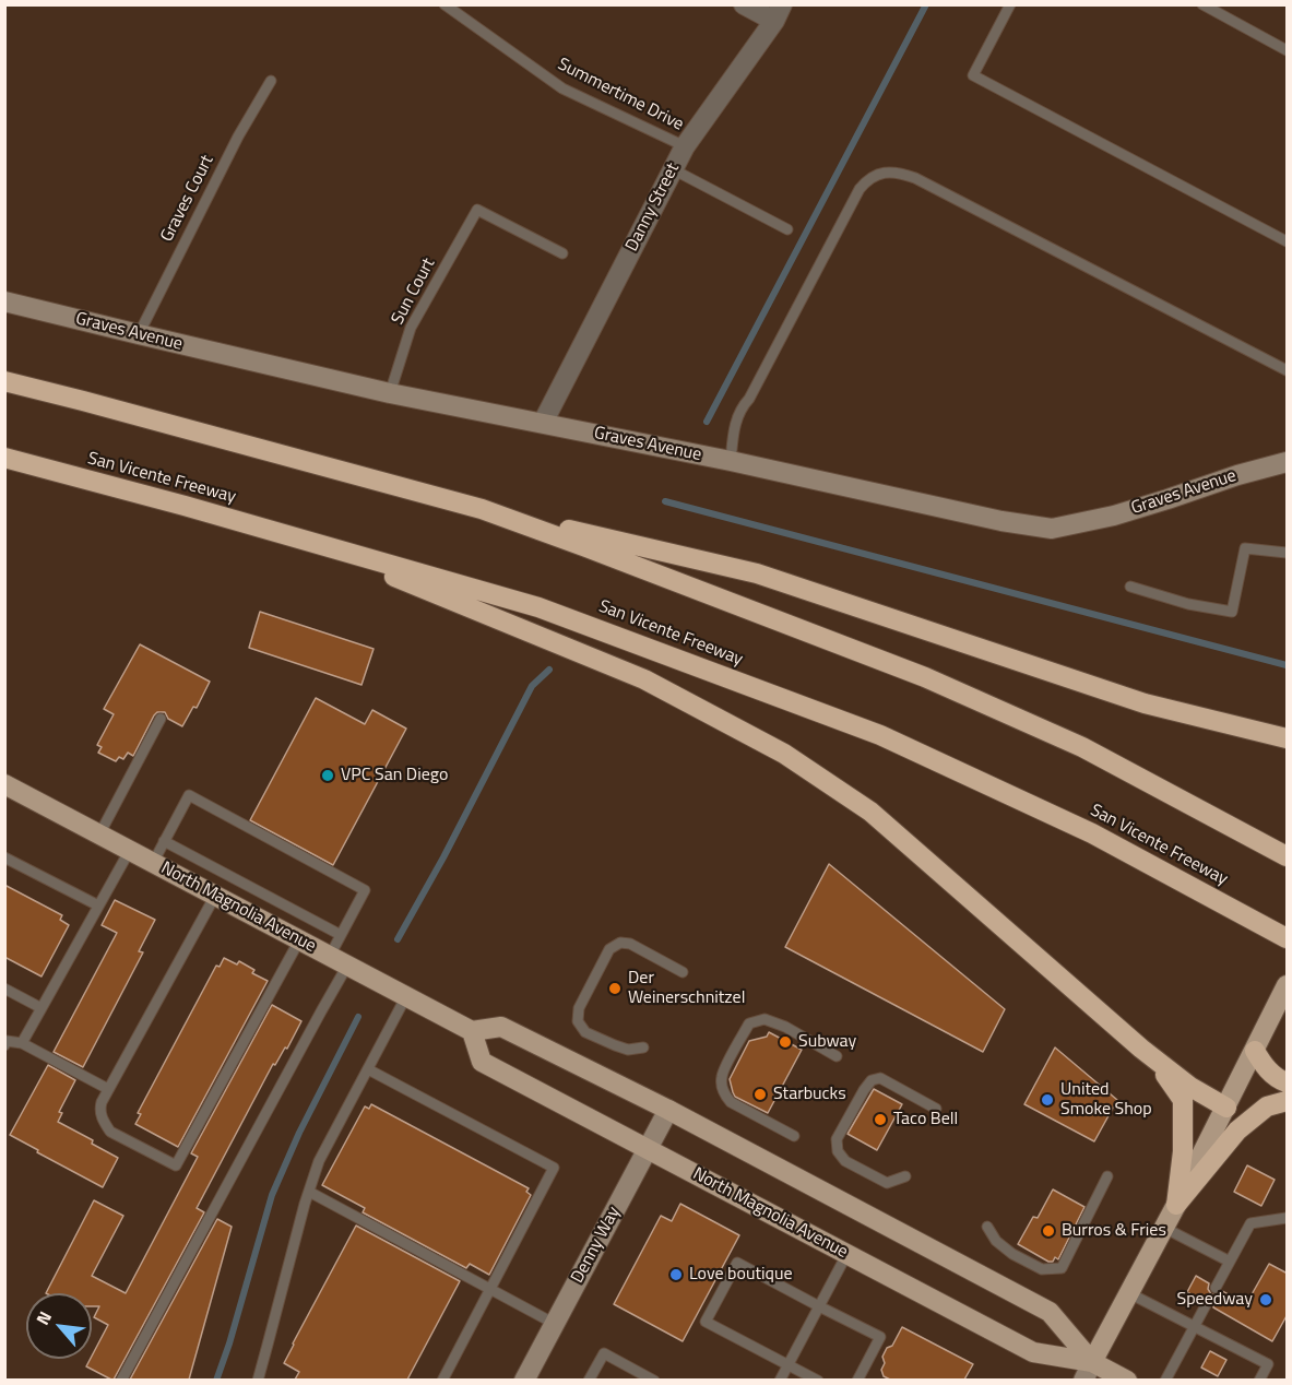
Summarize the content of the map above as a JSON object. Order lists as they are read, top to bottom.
{
  "streets": {
    "highway": ["San Vicente Freeway"],
    "main road": ["Graves Avenue", "North Magnolia Avenue", "Denny Way"],
    "street": ["Danny Street"],
    "lane": ["Summertime Drive", "Graves Court", "Sun Court"]
  },
  "crossings": [
    ["Summertime Drive", "Danny Street"],
    ["Graves Court", "Graves Avenue"],
    ["Danny Street", "Graves Avenue"],
    ["Sun Court", "Graves Avenue"],
    ["North Magnolia Avenue", "Denny Way"]
  ],
  "places": [
    "VPC San Diego",
    "Der Weinerschnitzel",
    "Subway",
    "Starbucks",
    "United Smoke Shop",
    "Taco Bell",
    "Burros & Fries",
    "Love boutique",
    "Speedway"
  ],
  "north": "top left"
}
